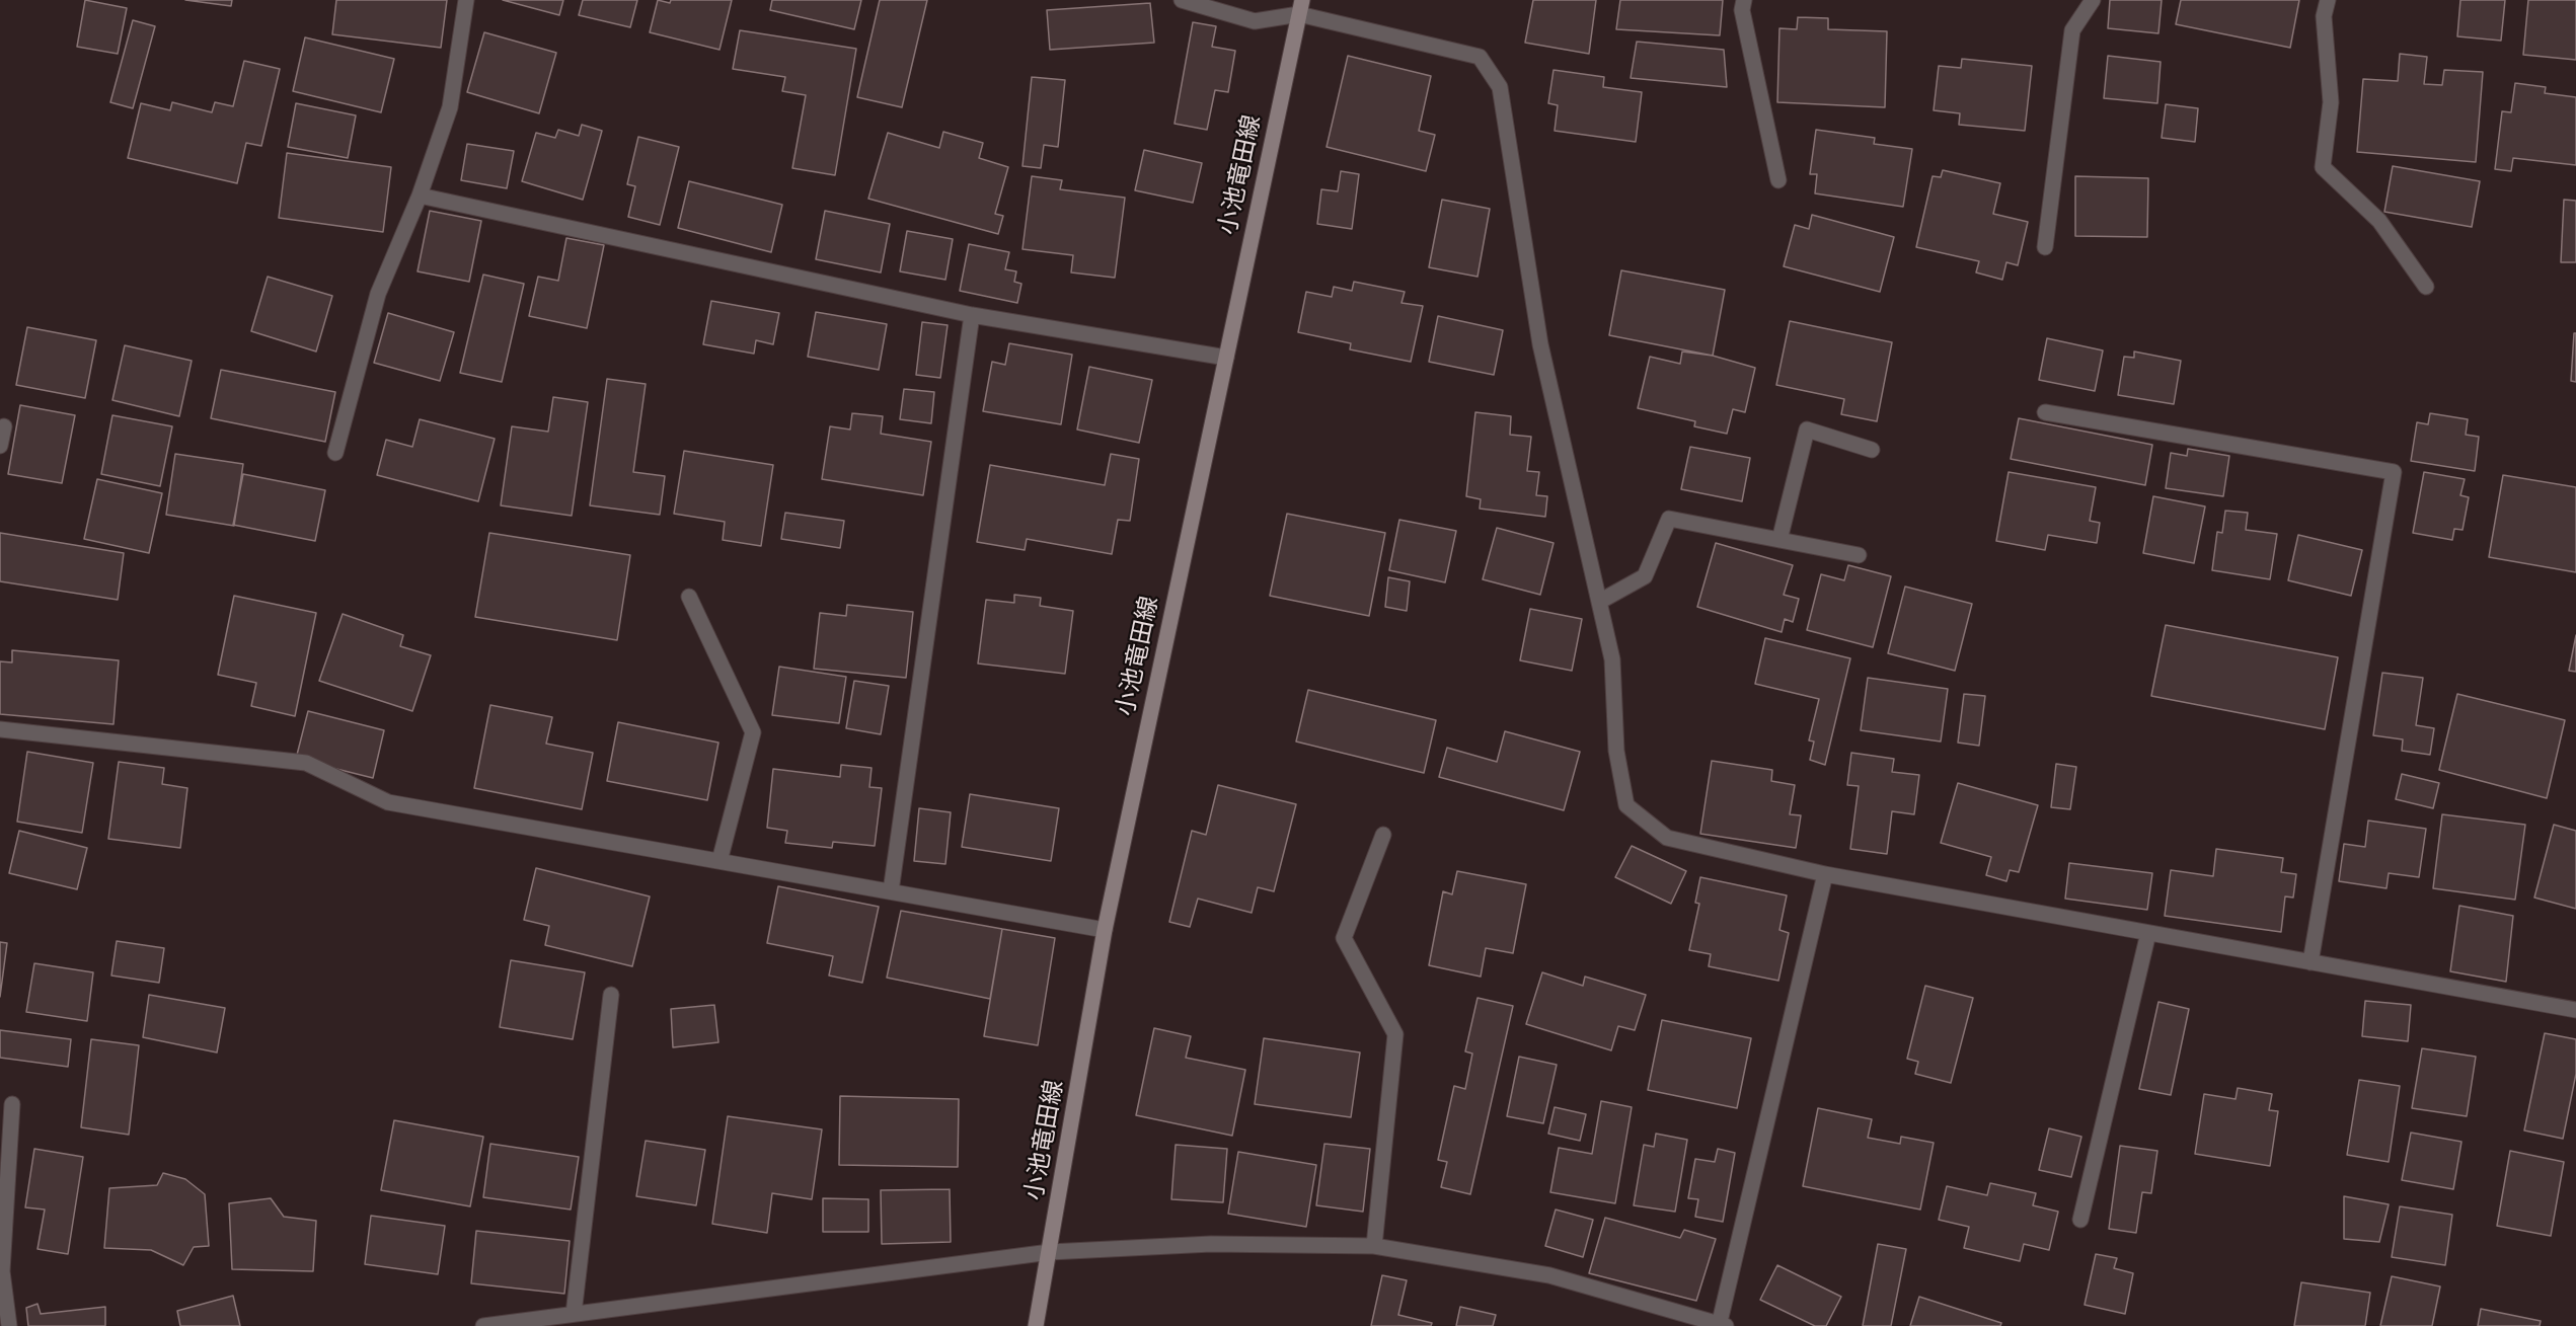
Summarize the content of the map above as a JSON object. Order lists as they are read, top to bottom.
{
  "streets": {
    "main road": ["小池竜田線"]
  }
}
